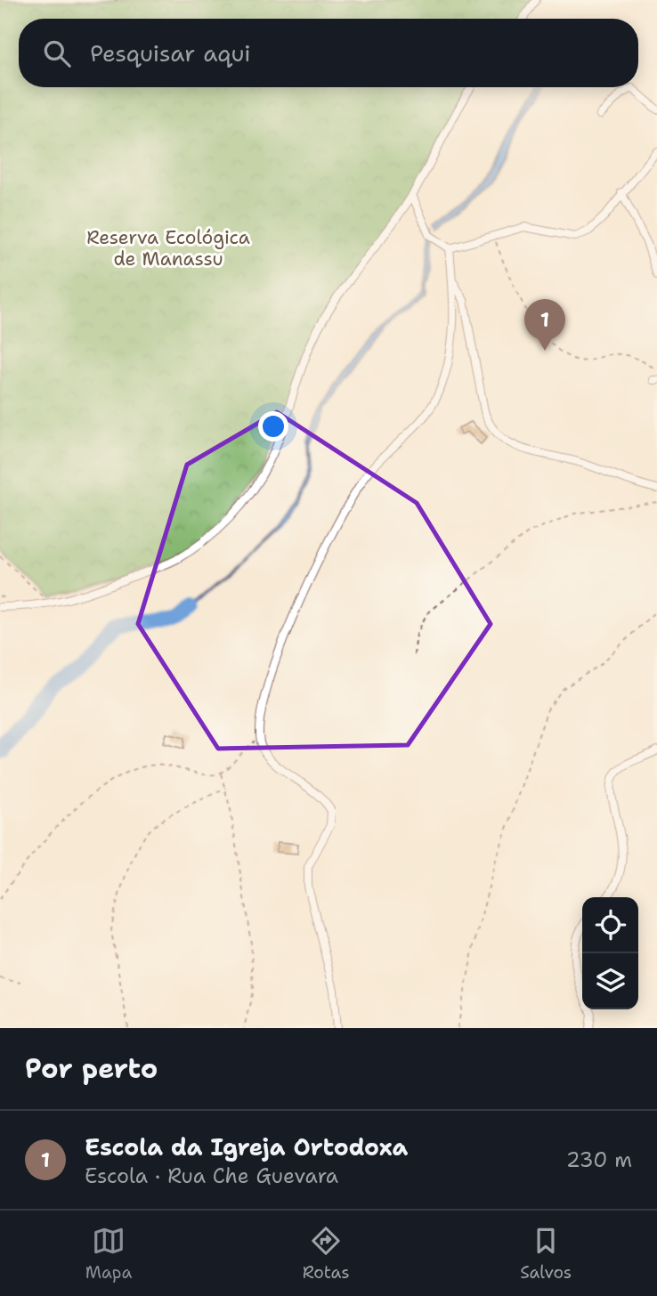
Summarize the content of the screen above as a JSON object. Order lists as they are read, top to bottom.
{
  "parks": ["Reserva Ecológica de Manassu"],
  "page": {
    "search": "Pesquisar aqui",
    "pins": "1",
    "heading": "Por perto",
    "list": [
      {
        "mark": "1",
        "name": "Escola da Igreja Ortodoxa",
        "note": "Escola · Rua Che Guevara",
        "value": "230 m"
      }
    ],
    "nav": ["Mapa", "Rotas", "Salvos"]
  }
}
